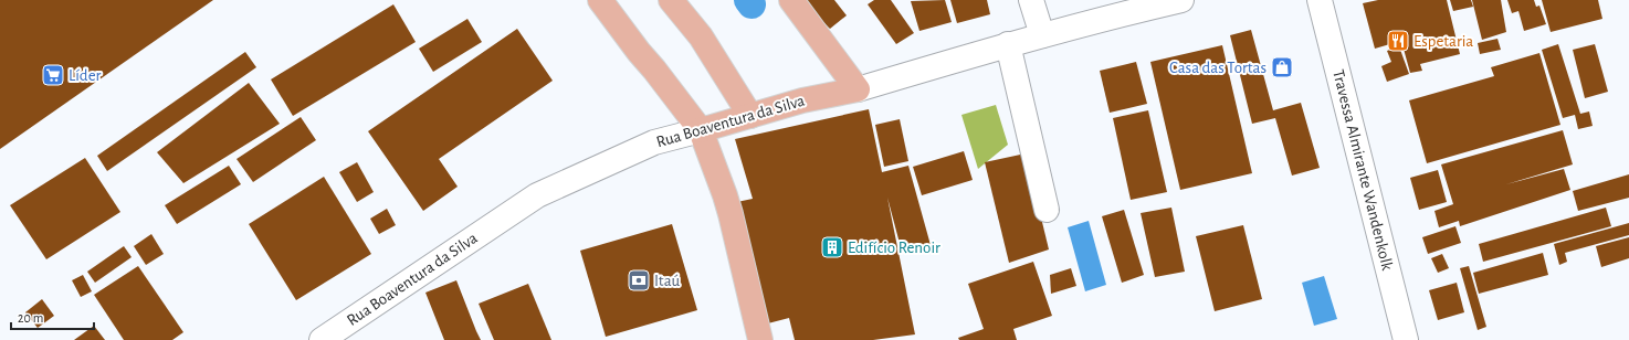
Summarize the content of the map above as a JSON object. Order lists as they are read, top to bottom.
{
  "streets": {
    "main road": ["Rua Boaventura da Silva"],
    "street": ["Travessa Almirante Wandenkolk"]
  },
  "places": {
    "restaurant": ["Espetaria"],
    "shop": ["Casa das Tortas"],
    "supermarket": ["Líder"],
    "building": ["Edifício Renoir"],
    "bank": ["Itaú"]
  },
  "scale_bar": "20 m"
}
